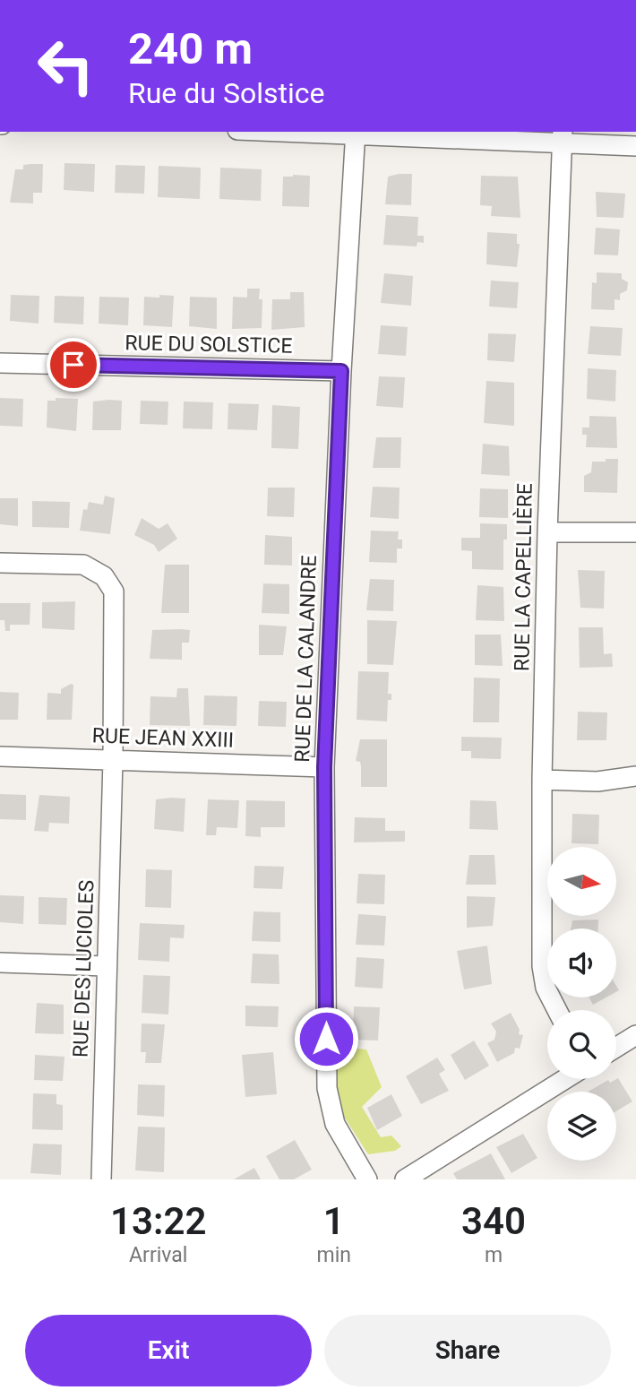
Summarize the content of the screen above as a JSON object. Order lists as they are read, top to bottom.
{
  "streets": {
    "street": [
      "RUE DU SOLSTICE",
      "RUE LA CAPELLIÈRE",
      "RUE DE LA CALANDRE",
      "RUE JEAN XXIII",
      "RUE DES LUCIOLES"
    ]
  },
  "crossings": [
    ["RUE DU SOLSTICE", "RUE DE LA CALANDRE"],
    ["RUE DE LA CALANDRE", "RUE JEAN XXIII"],
    ["RUE JEAN XXIII", "RUE DES LUCIOLES"]
  ],
  "north": "right",
  "page": {
    "turn": ["240 m", "Rue du Solstice"],
    "eta": [
      "13:22",
      "Arrival",
      "1",
      "min",
      "340",
      "m"
    ],
    "buttons": ["Exit", "Share"]
  }
}
